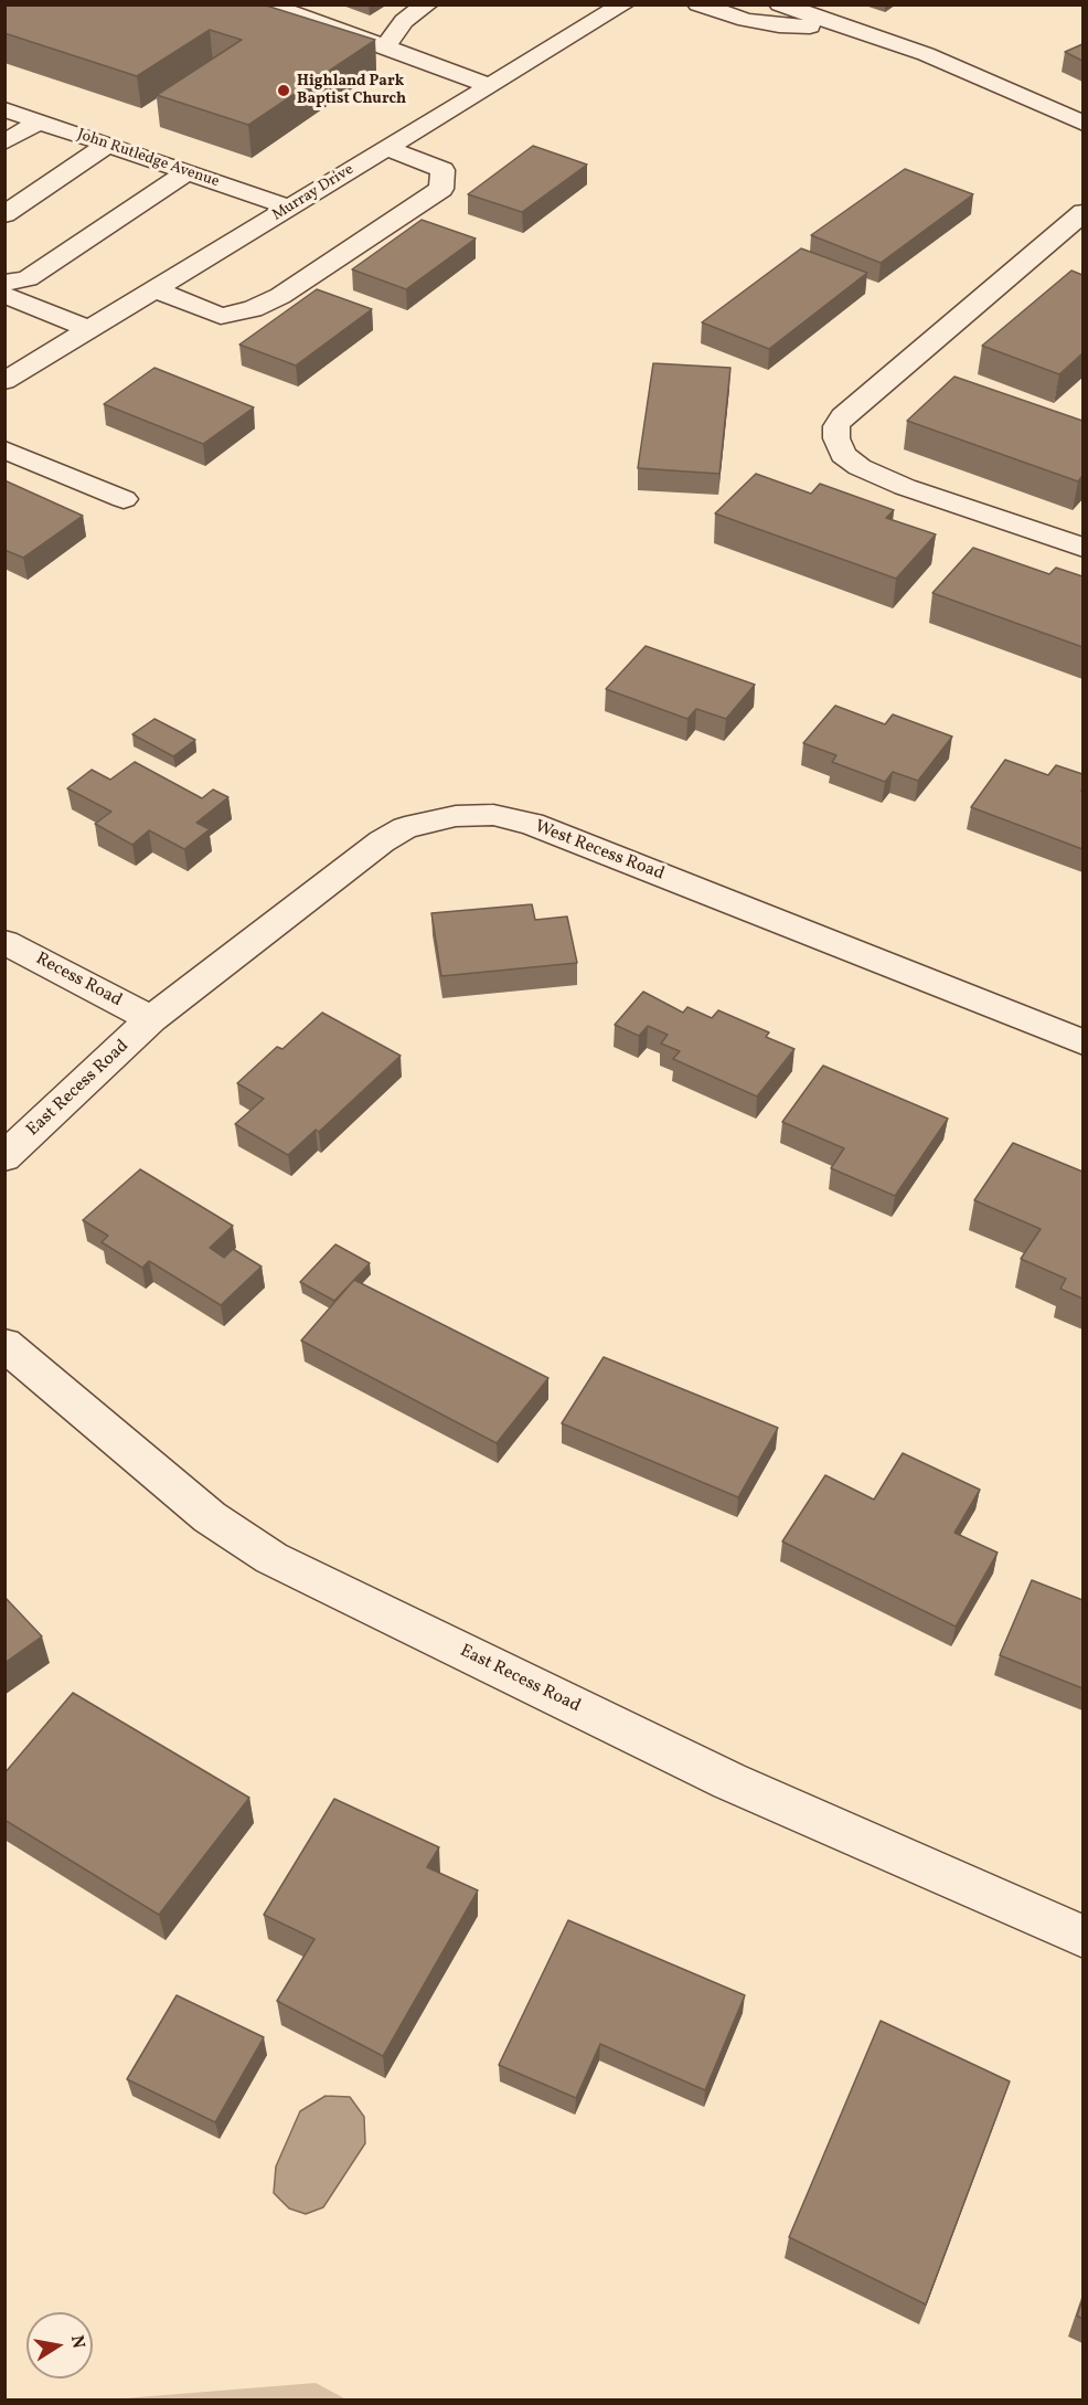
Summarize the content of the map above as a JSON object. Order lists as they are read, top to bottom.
{
  "streets": {
    "street": [
      "John Rutledge Avenue",
      "Murray Drive",
      "West Recess Road",
      "Recess Road",
      "East Recess Road"
    ]
  },
  "crossings": [
    ["John Rutledge Avenue", "Murray Drive"],
    ["West Recess Road", "Recess Road"],
    ["West Recess Road", "East Recess Road"],
    ["Recess Road", "East Recess Road"]
  ],
  "places": ["Highland Park Baptist Church"],
  "north": "right"
}
